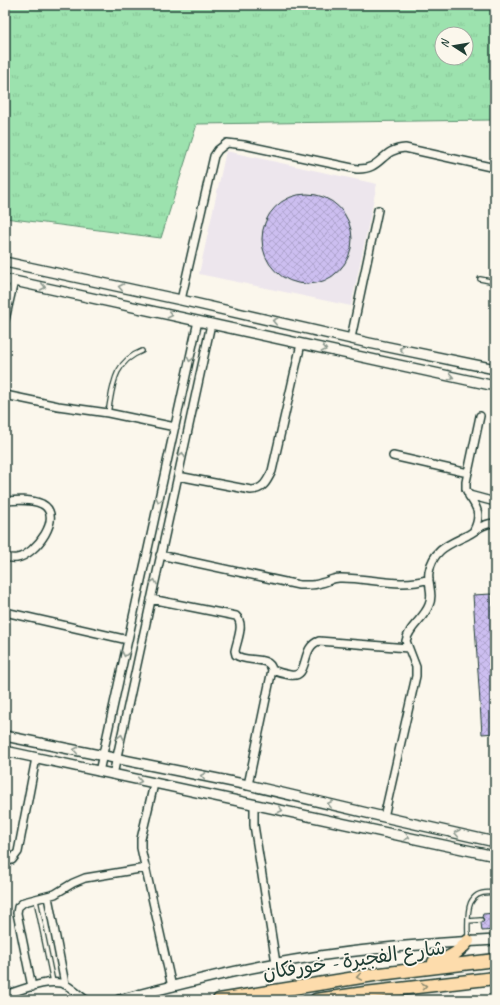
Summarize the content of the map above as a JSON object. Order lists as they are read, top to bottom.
{
  "streets": {
    "highway": ["شارع الفجيرة - خورفكان"]
  },
  "north": "left"
}
